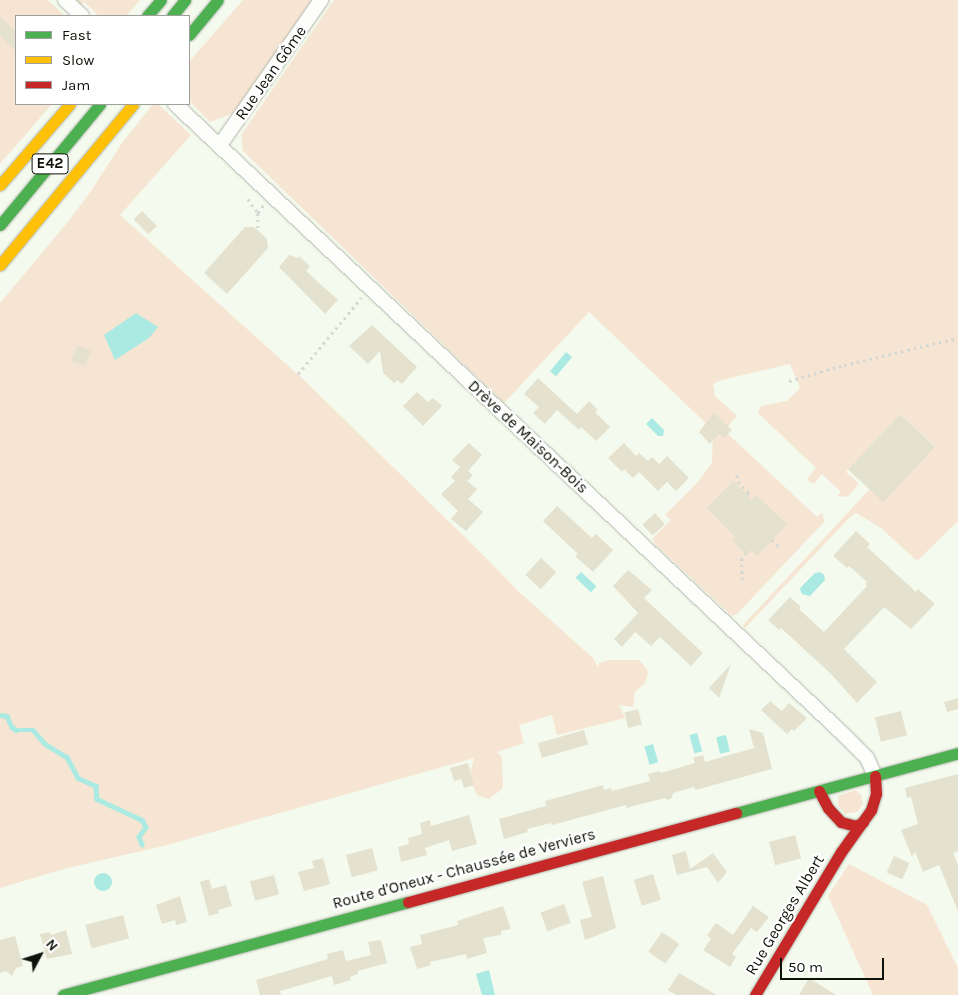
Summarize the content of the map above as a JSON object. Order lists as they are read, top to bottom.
{
  "streets": {
    "main road": ["E42", "Route d'Oneux - Chaussée de Verviers", "Rue Georges Albert"],
    "street": ["Rue Jean Gôme", "Drève de Maison-Bois"]
  },
  "crossings": [
    ["Rue Jean Gôme", "Drève de Maison-Bois"],
    ["Drève de Maison-Bois", "Route d'Oneux - Chaussée de Verviers"],
    ["Drève de Maison-Bois", "Rue Georges Albert"],
    ["Route d'Oneux - Chaussée de Verviers", "Rue Georges Albert"]
  ],
  "legend": ["Fast", "Slow", "Jam"],
  "scale_bar": "50 m",
  "north": "top right"
}
